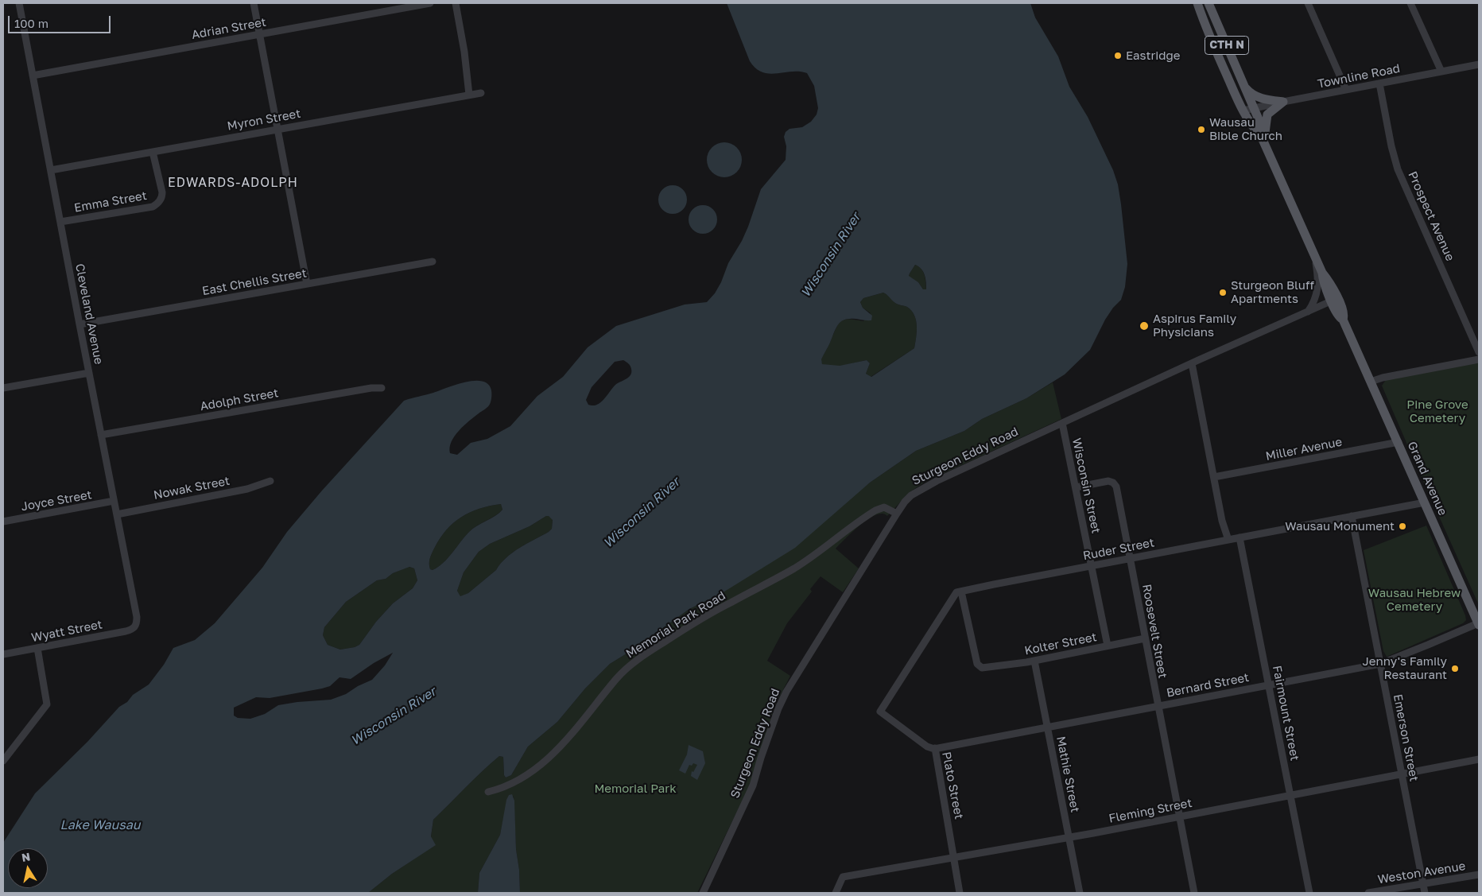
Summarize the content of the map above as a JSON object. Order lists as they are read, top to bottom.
{
  "streets": {
    "main road": ["CTH N", "Grand Avenue"],
    "street": [
      "Adrian Street",
      "Townline Road",
      "Myron Street",
      "Emma Street",
      "Prospect Avenue",
      "East Chellis Street",
      "Cleveland Avenue",
      "Adolph Street",
      "Miller Avenue",
      "Sturgeon Eddy Road",
      "Wisconsin Street",
      "Nowak Street",
      "Joyce Street",
      "Ruder Street",
      "Memorial Park Road",
      "Wyatt Street",
      "Roosevelt Street",
      "Kolter Street",
      "Bernard Street",
      "Fairmount Street",
      "Emerson Street",
      "Mathie Street",
      "Plato Street",
      "Fleming Street",
      "Weston Avenue"
    ]
  },
  "crossings": [
    ["Adrian Street", "Cleveland Avenue"],
    ["Townline Road", "Prospect Avenue"],
    ["Townline Road", "Grand Avenue"],
    ["Myron Street", "Emma Street"],
    ["Myron Street", "Cleveland Avenue"],
    ["Emma Street", "Cleveland Avenue"],
    ["East Chellis Street", "Cleveland Avenue"],
    ["Cleveland Avenue", "Adolph Street"],
    ["Cleveland Avenue", "Nowak Street"],
    ["Cleveland Avenue", "Joyce Street"],
    ["Cleveland Avenue", "Wyatt Street"],
    ["Miller Avenue", "Grand Avenue"],
    ["Sturgeon Eddy Road", "Grand Avenue"],
    ["Sturgeon Eddy Road", "Wisconsin Street"],
    ["Sturgeon Eddy Road", "Memorial Park Road"],
    ["Grand Avenue", "Ruder Street"],
    ["Grand Avenue", "Bernard Street"],
    ["Wisconsin Street", "Ruder Street"],
    ["Wisconsin Street", "Roosevelt Street"],
    ["Wisconsin Street", "Kolter Street"],
    ["Ruder Street", "Roosevelt Street"],
    ["Ruder Street", "Kolter Street"],
    ["Ruder Street", "Fairmount Street"],
    ["Ruder Street", "Emerson Street"],
    ["Ruder Street", "Plato Street"],
    ["Roosevelt Street", "Kolter Street"],
    ["Roosevelt Street", "Bernard Street"],
    ["Roosevelt Street", "Fleming Street"],
    ["Kolter Street", "Mathie Street"],
    ["Kolter Street", "Plato Street"],
    ["Bernard Street", "Fairmount Street"],
    ["Bernard Street", "Emerson Street"],
    ["Bernard Street", "Mathie Street"],
    ["Bernard Street", "Plato Street"],
    ["Fairmount Street", "Fleming Street"],
    ["Emerson Street", "Fleming Street"],
    ["Emerson Street", "Weston Avenue"],
    ["Mathie Street", "Fleming Street"],
    ["Plato Street", "Fleming Street"]
  ],
  "districts": ["EDWARDS-ADOLPH"],
  "water": ["Wisconsin River", "Lake Wausau"],
  "parks": ["Pine Grove Cemetery", "Wausau Hebrew Cemetery", "Memorial Park"],
  "places": [
    "Eastridge",
    "Wausau Bible Church",
    "Sturgeon Bluff Apartments",
    "Aspirus Family Physicians",
    "Wausau Monument",
    "Jenny's Family Restaurant"
  ],
  "scale_bar": "100 m",
  "north": "top"
}
